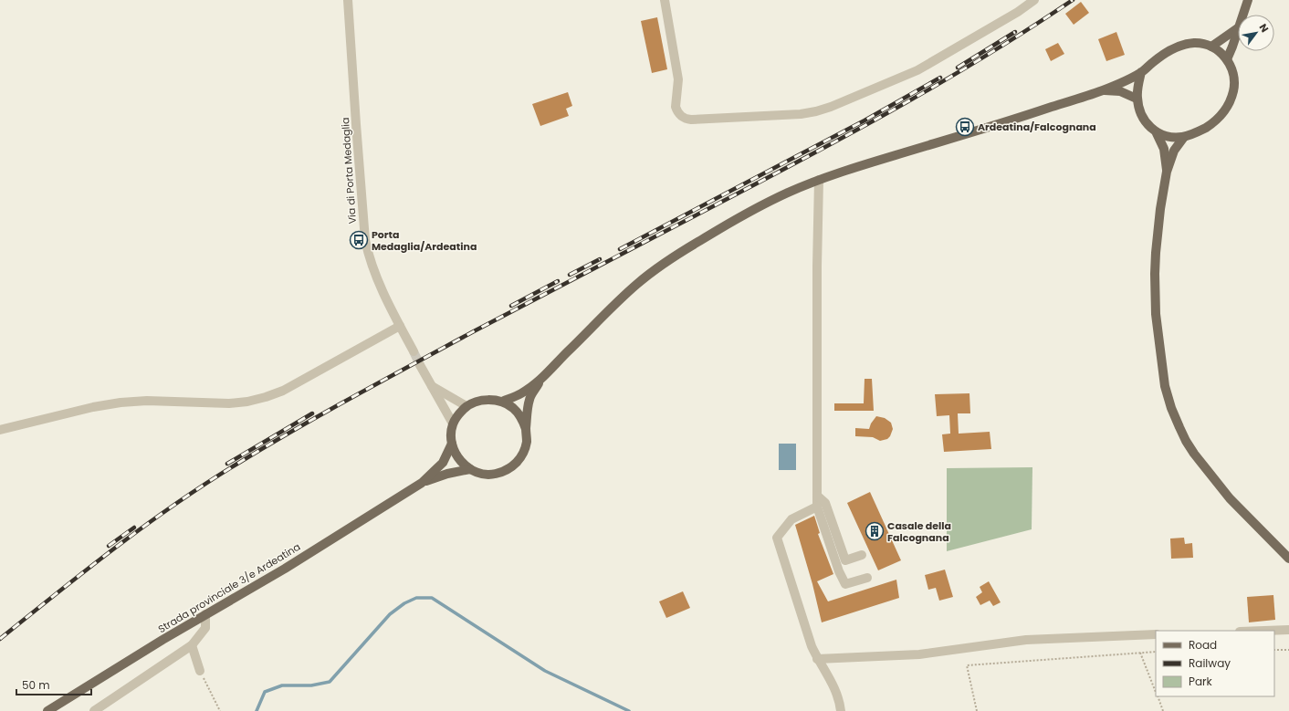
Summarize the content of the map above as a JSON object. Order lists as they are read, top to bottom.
{
  "streets": {
    "main road": ["Strada provinciale 3/e Ardeatina"],
    "street": ["Via di Porta Medaglia"]
  },
  "places": {
    "bus stop": ["Ardeatina/Falcognana", "Porta Medaglia/Ardeatina"],
    "building": ["Casale della Falcognana"]
  },
  "legend": ["Road", "Railway", "Park"],
  "scale_bar": "50 m",
  "north": "top right"
}
